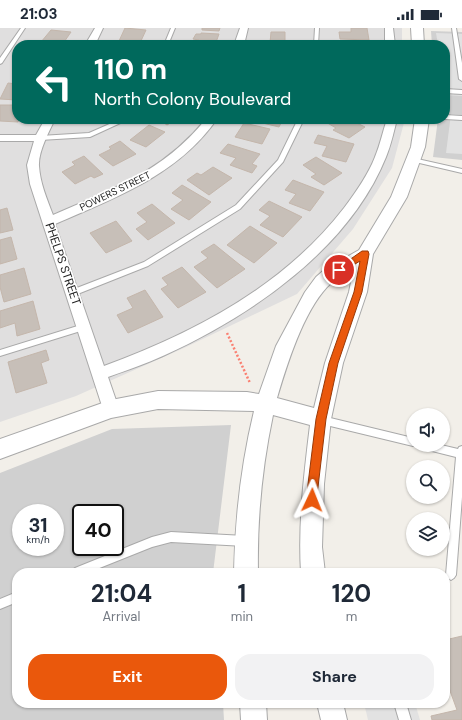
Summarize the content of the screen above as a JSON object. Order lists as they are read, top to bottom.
{
  "streets": {
    "street": ["POWERS STREET", "PHELPS STREET"]
  },
  "crossings": [
    ["POWERS STREET", "PHELPS STREET"]
  ],
  "page": {
    "status": "21:03",
    "turn": ["110 m", "North Colony Boulevard"],
    "speed": "31 km/h",
    "limit": "40",
    "eta": [
      "21:04",
      "Arrival",
      "1",
      "min",
      "120",
      "m"
    ],
    "buttons": ["Exit", "Share"]
  }
}
